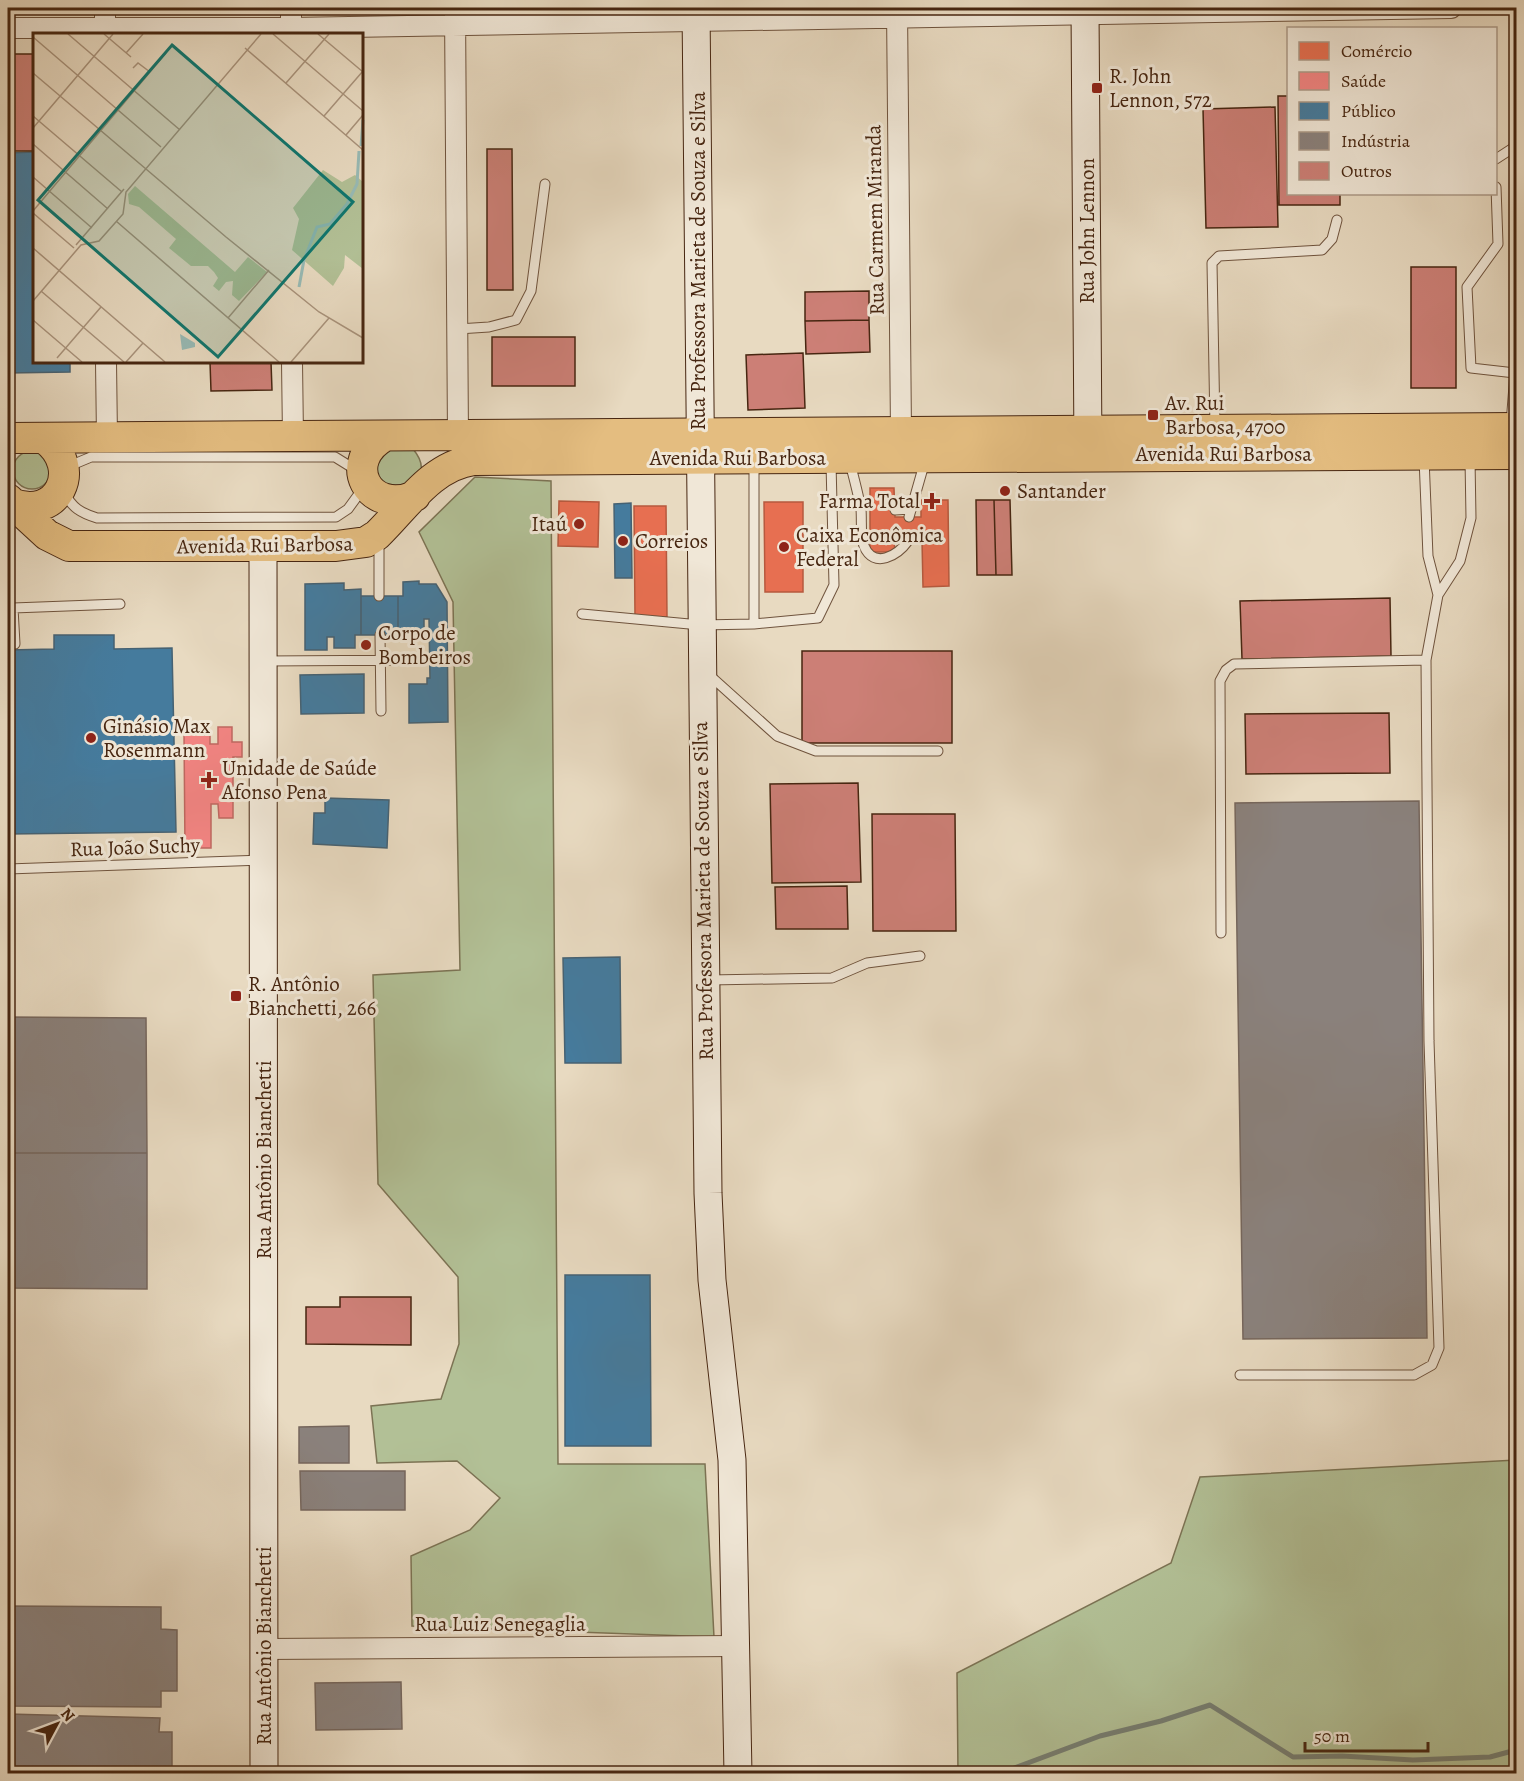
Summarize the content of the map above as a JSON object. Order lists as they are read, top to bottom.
{
  "streets": {
    "main road": ["Avenida Rui Barbosa"],
    "street": [
      "Rua Carmem Miranda",
      "Rua John Lennon",
      "Rua Professora Marieta de Souza e Silva",
      "Rua Antônio Bianchetti",
      "Rua Luiz Senegaglia"
    ],
    "lane": ["Rua João Suchy"]
  },
  "crossings": [
    ["Rua Carmem Miranda", "Avenida Rui Barbosa"],
    ["Rua John Lennon", "Avenida Rui Barbosa"],
    ["Rua Professora Marieta de Souza e Silva", "Avenida Rui Barbosa"],
    ["Rua Professora Marieta de Souza e Silva", "Rua Luiz Senegaglia"],
    ["Avenida Rui Barbosa", "Rua Antônio Bianchetti"],
    ["Rua João Suchy", "Rua Antônio Bianchetti"],
    ["Rua Antônio Bianchetti", "Rua Luiz Senegaglia"]
  ],
  "places": {
    "transit": ["R. John Lennon, 572", "Av. Rui Barbosa, 4700", "R. Antônio Bianchetti, 266"],
    "other": [
      "Santander",
      "Itaú",
      "Correios",
      "Caixa Econômica Federal",
      "Corpo de Bombeiros",
      "Ginásio Max Rosenmann"
    ],
    "health": ["Farma Total", "Unidade de Saúde Afonso Pena"]
  },
  "legend": [
    "Comércio",
    "Saúde",
    "Público",
    "Indústria",
    "Outros"
  ],
  "scale_bar": "50 m",
  "north": "top right"
}
